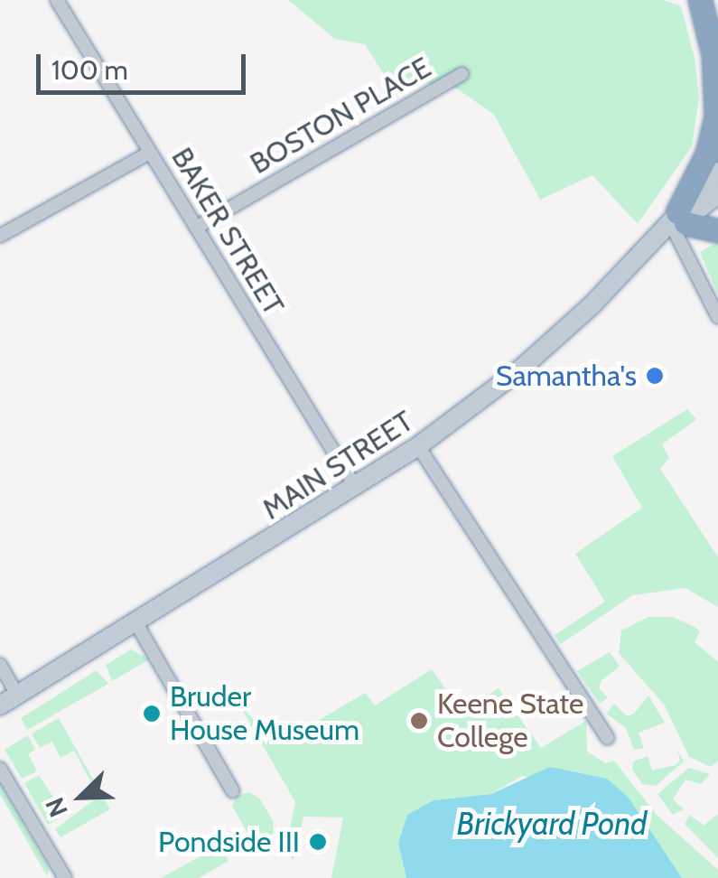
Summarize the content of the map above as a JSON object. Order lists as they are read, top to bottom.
{
  "streets": {
    "main road": ["MAIN STREET"],
    "street": ["BOSTON PLACE", "BAKER STREET"]
  },
  "crossings": [
    ["BOSTON PLACE", "BAKER STREET"],
    ["BAKER STREET", "MAIN STREET"]
  ],
  "water": ["Brickyard Pond"],
  "places": [
    "Samantha's",
    "Bruder House Museum",
    "Keene State College",
    "Pondside III"
  ],
  "scale_bar": "100 m",
  "north": "bottom left"
}
